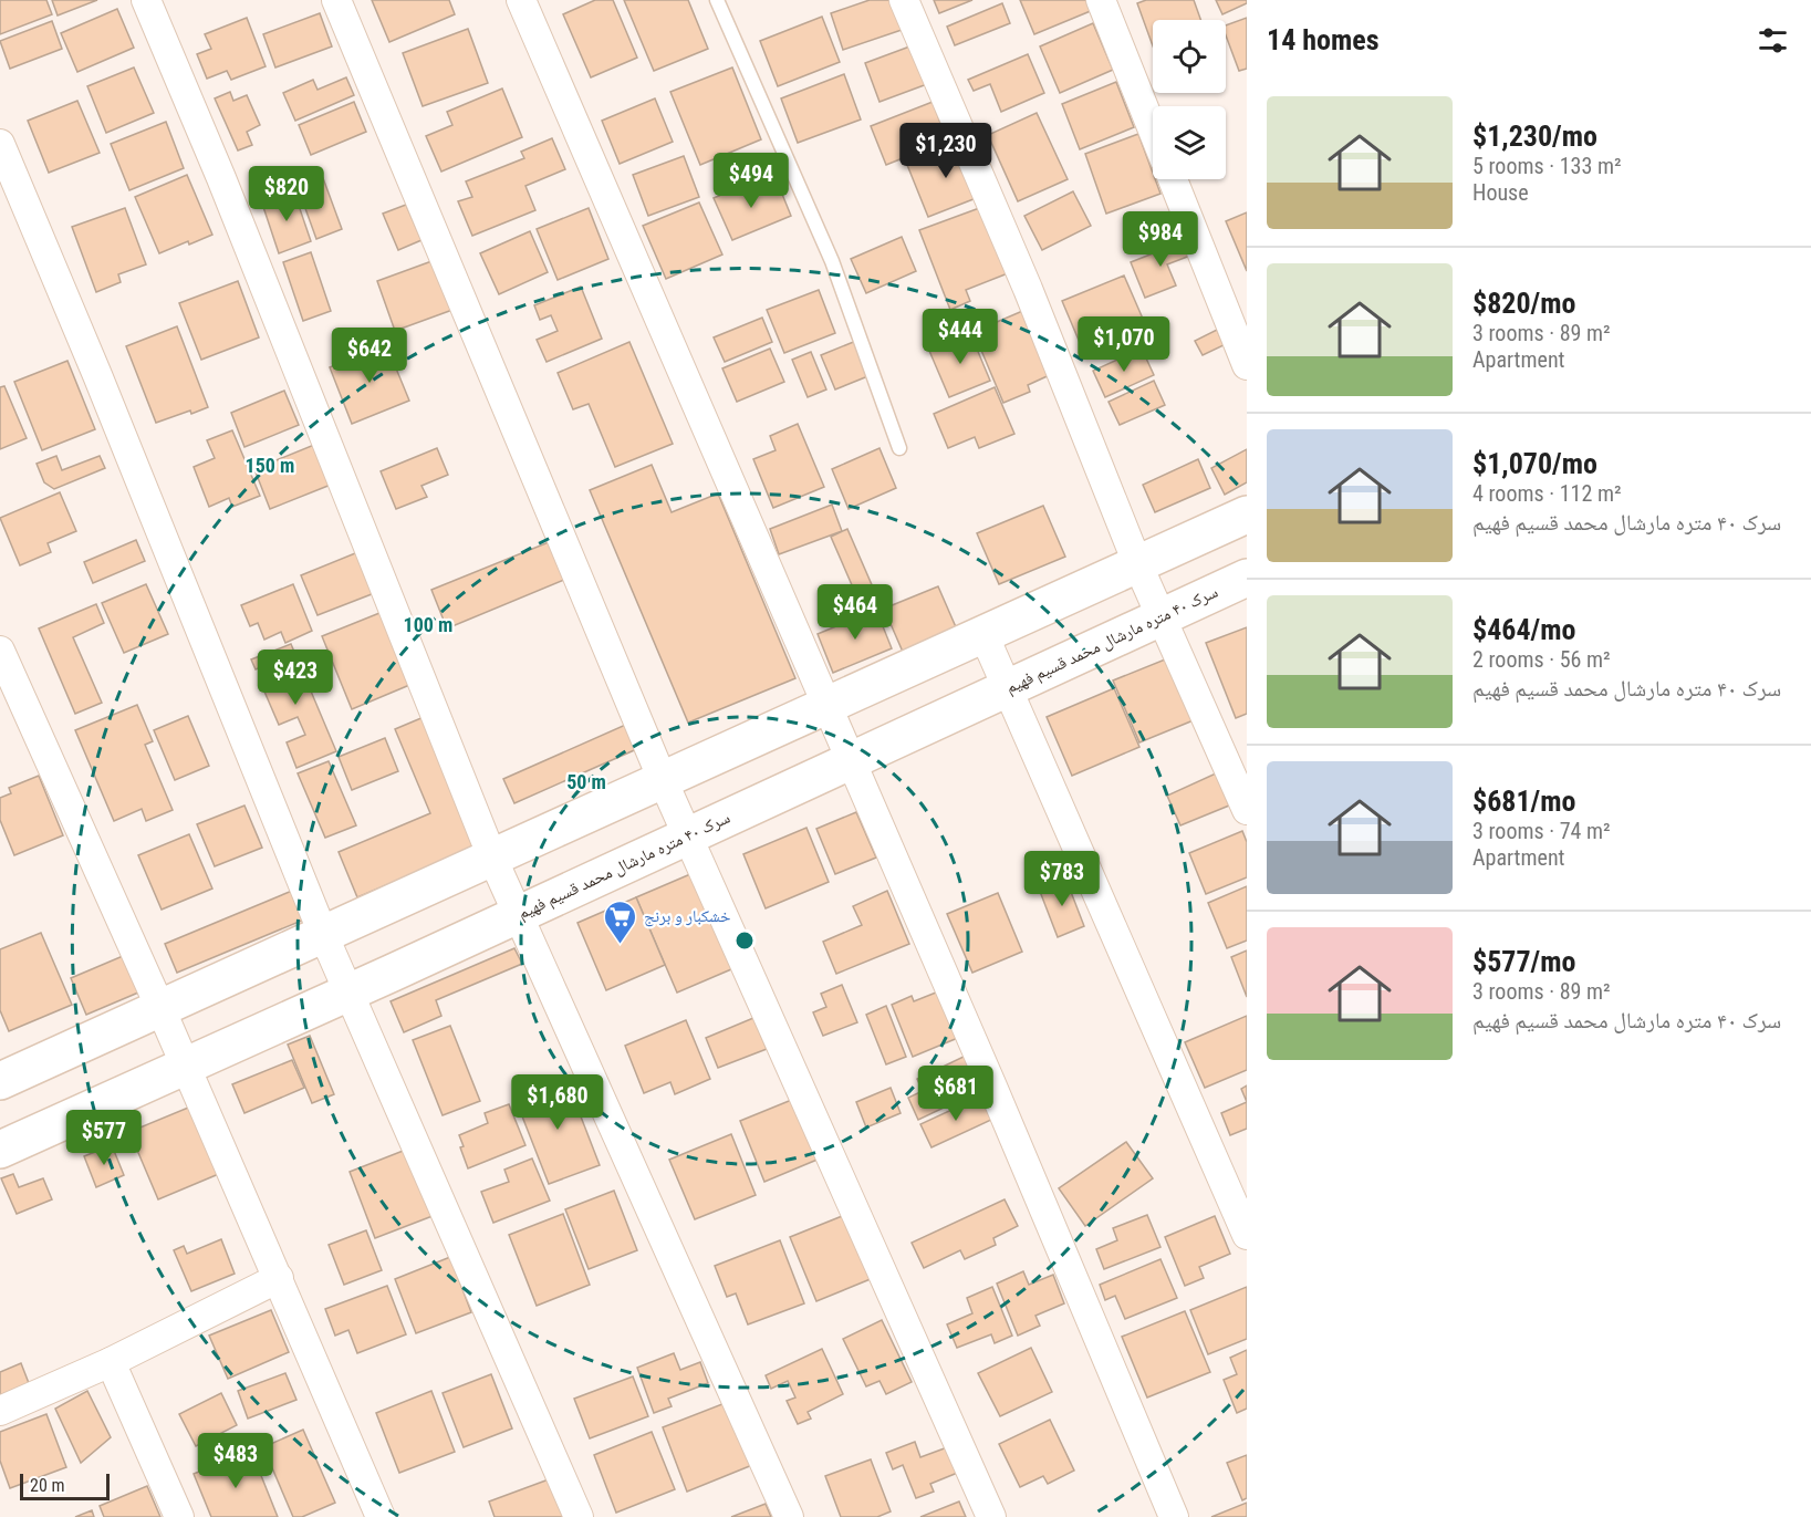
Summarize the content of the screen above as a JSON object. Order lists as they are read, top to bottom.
{
  "streets": {
    "street": ["سرک ۴۰ متره مارشال محمد قسیم فهیم"]
  },
  "places": {
    "supermarket": ["خشکبار و برنج"]
  },
  "scale_bar": "20 m",
  "page": {
    "heading": "14 homes",
    "list": [
      {
        "name": "$1,230/mo",
        "note": "5 rooms · 133 m² · House"
      },
      {
        "name": "$820/mo",
        "note": "3 rooms · 89 m² · Apartment"
      },
      {
        "name": "$1,070/mo",
        "note": "4 rooms · 112 m² · سرک ۴۰ متره مارشال محمد قسیم فهیم"
      },
      {
        "name": "$464/mo",
        "note": "2 rooms · 56 m² · سرک ۴۰ متره مارشال محمد قسیم فهیم"
      },
      {
        "name": "$681/mo",
        "note": "3 rooms · 74 m² · Apartment"
      },
      {
        "name": "$577/mo",
        "note": "3 rooms · 89 m² · سرک ۴۰ متره مارشال محمد قسیم فهیم"
      }
    ],
    "price": [
      "$1,230",
      "$494",
      "$820",
      "$984",
      "$444",
      "$1,070",
      "$642",
      "$464",
      "$423",
      "$783",
      "$681",
      "$1,680",
      "$577",
      "$483"
    ],
    "scale": "20 m"
  },
  "rings": ["150 m", "100 m", "50 m"]
}
